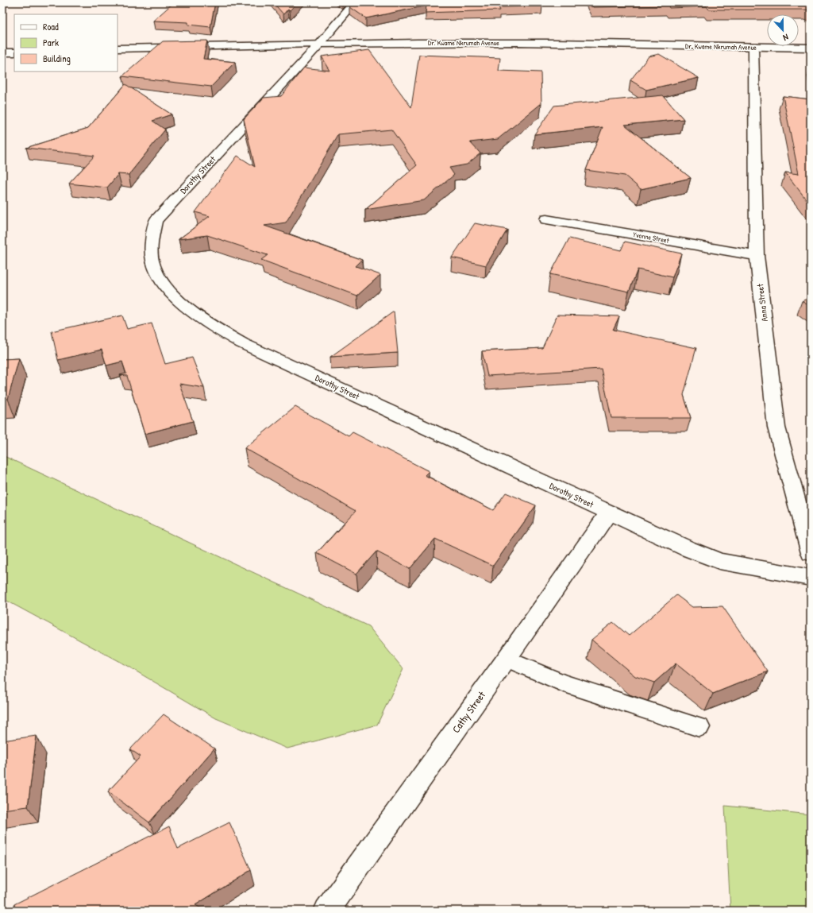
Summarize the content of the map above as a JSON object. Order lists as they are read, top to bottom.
{
  "streets": {
    "street": [
      "Dr. Kwame Nkrumah Avenue",
      "Dorothy Street",
      "Yvonne Street",
      "Anna Street",
      "Cathy Street"
    ]
  },
  "crossings": [
    ["Dr. Kwame Nkrumah Avenue", "Dorothy Street"],
    ["Dr. Kwame Nkrumah Avenue", "Anna Street"],
    ["Dorothy Street", "Cathy Street"],
    ["Yvonne Street", "Anna Street"]
  ],
  "legend": ["Road", "Park", "Building"],
  "north": "bottom"
}
